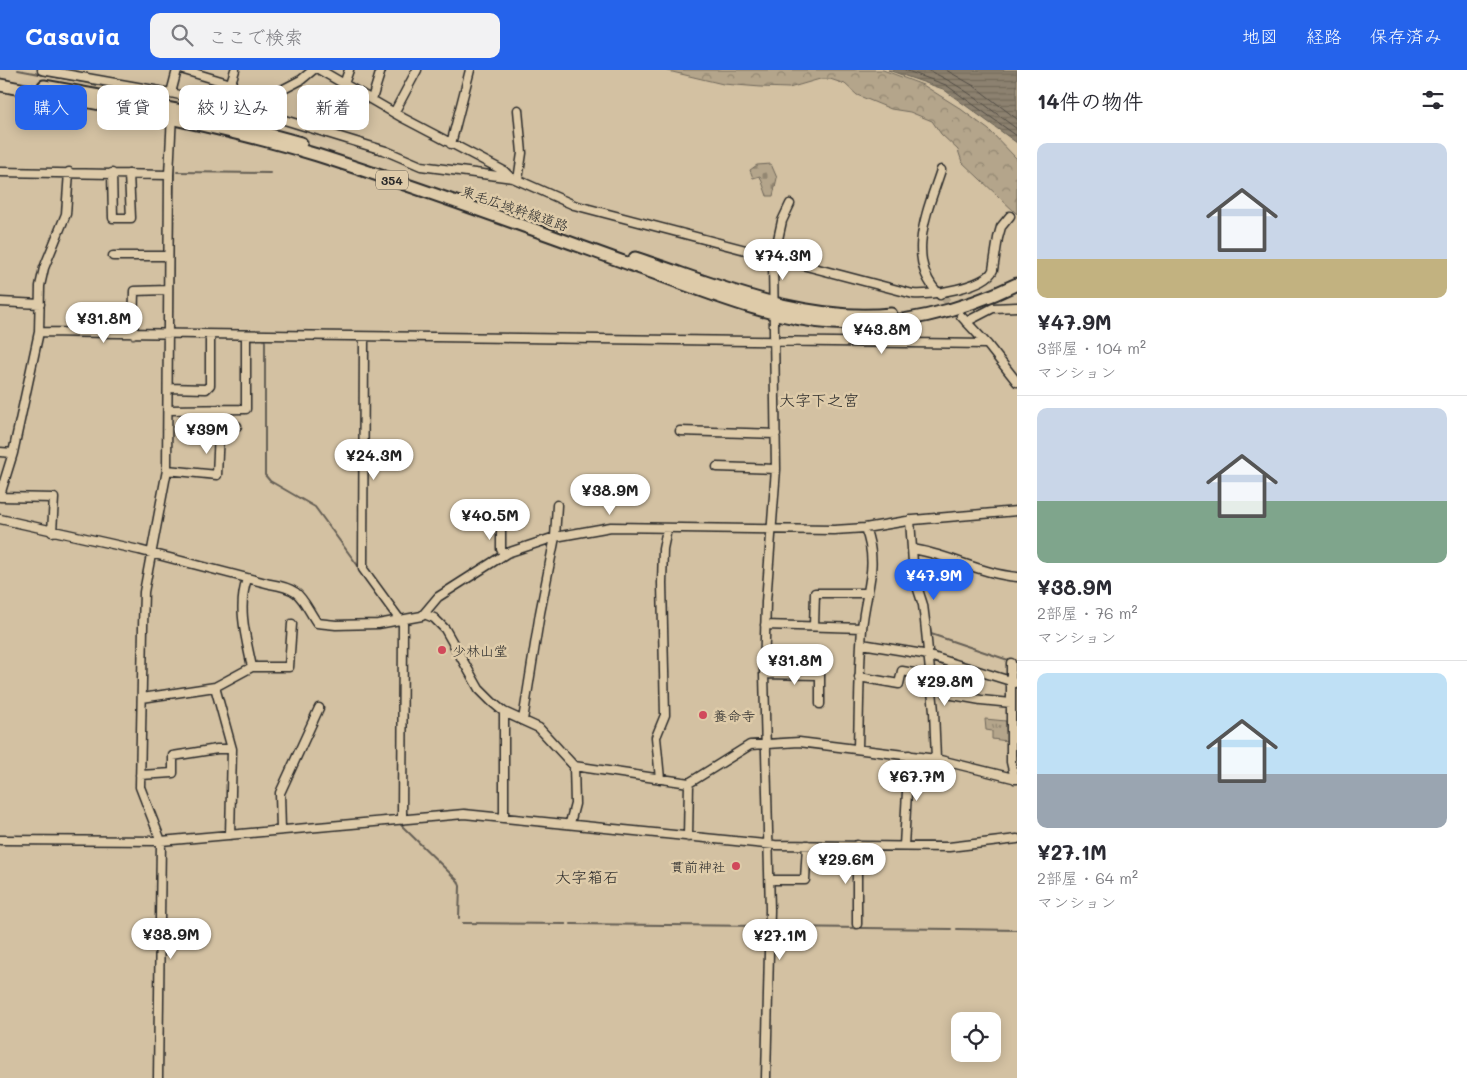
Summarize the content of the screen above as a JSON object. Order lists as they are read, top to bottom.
{
  "streets": {
    "highway": ["354", "東毛広域幹線道路"]
  },
  "districts": ["大字下之宮", "大字箱石"],
  "places": ["少林山堂", "養命寺", "貫前神社"],
  "page": {
    "header": "Casavia",
    "search": "ここで検索",
    "nav": ["地図", "経路", "保存済み"],
    "heading": "14件の物件",
    "chip": [
      "購入",
      "賃貸",
      "絞り込み",
      "新着"
    ],
    "list": [
      {
        "name": "¥47.9M",
        "note": "3部屋 · 104 m² · マンション"
      },
      {
        "name": "¥38.9M",
        "note": "2部屋 · 76 m² · マンション"
      },
      {
        "name": "¥27.1M",
        "note": "2部屋 · 64 m² · マンション"
      }
    ],
    "price": [
      "¥74.3M",
      "¥31.8M",
      "¥43.8M",
      "¥39M",
      "¥24.3M",
      "¥38.9M",
      "¥40.5M",
      "¥47.9M",
      "¥31.8M",
      "¥29.8M",
      "¥67.7M",
      "¥29.6M",
      "¥38.9M",
      "¥27.1M"
    ]
  }
}
